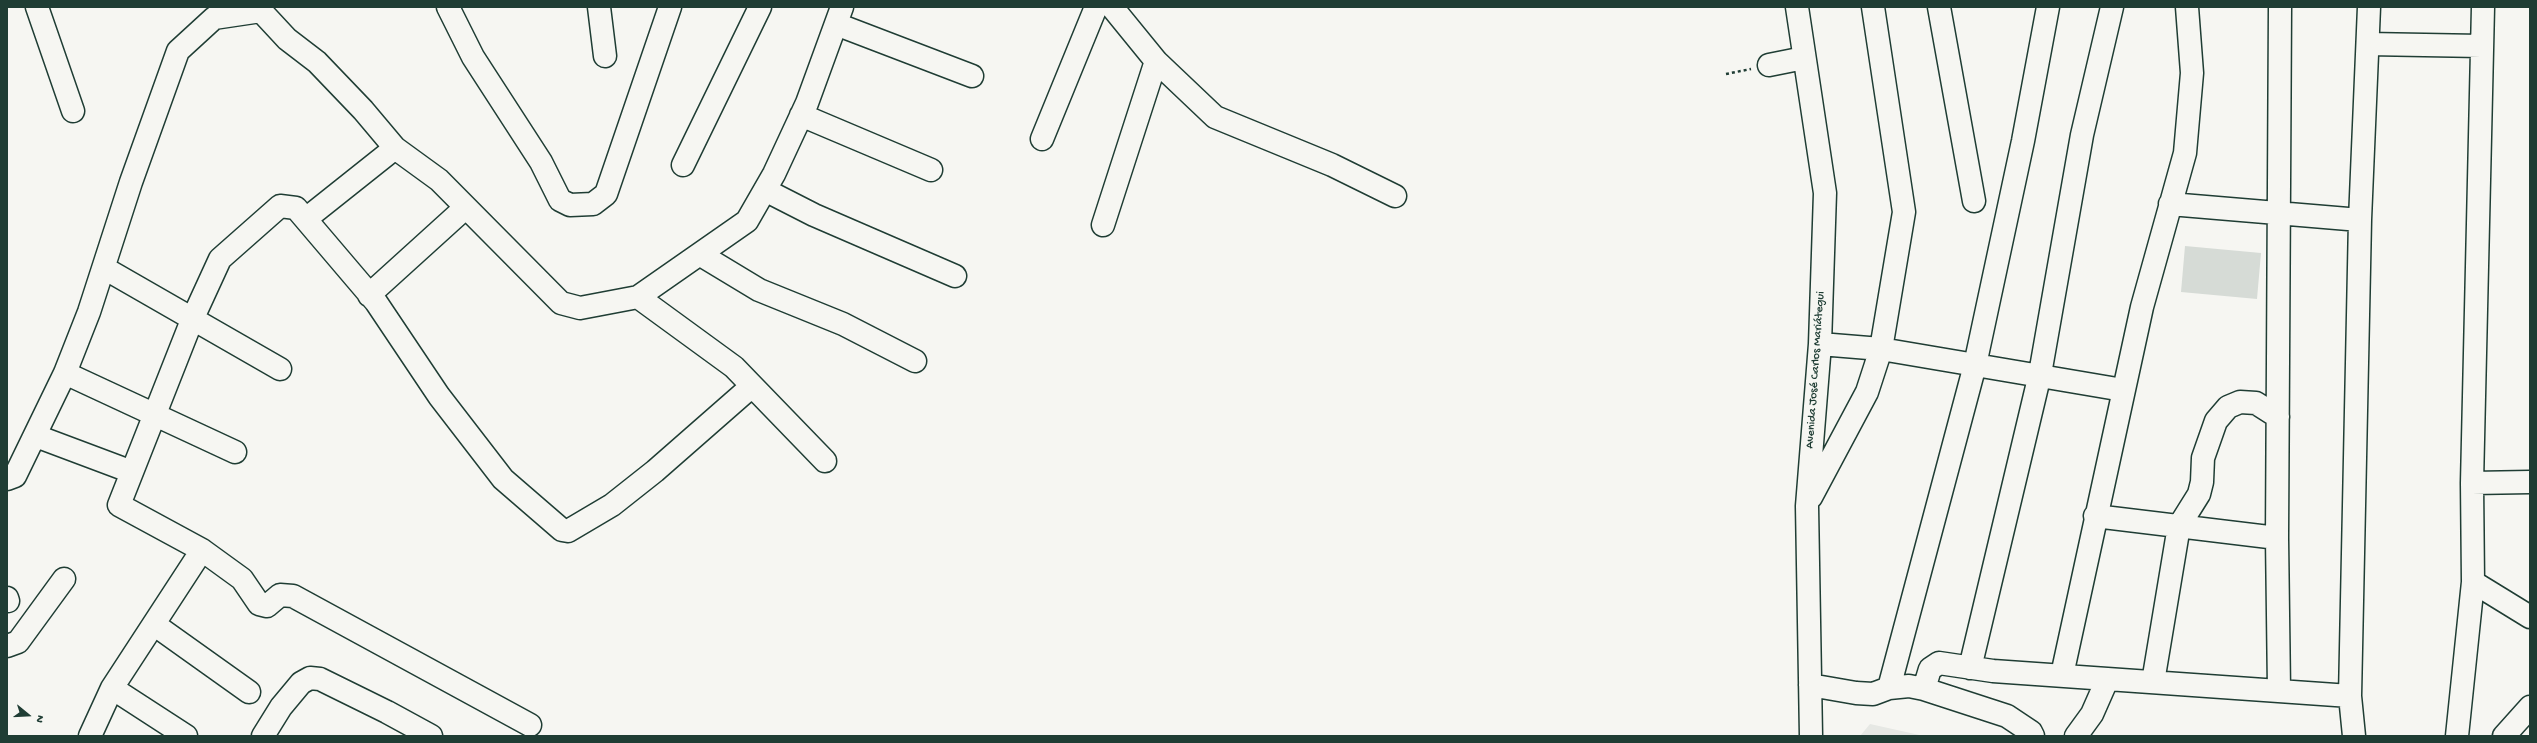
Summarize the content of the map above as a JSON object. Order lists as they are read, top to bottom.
{
  "streets": {
    "street": ["Avenida José Carlos Mariátegui"]
  },
  "north": "right"
}
